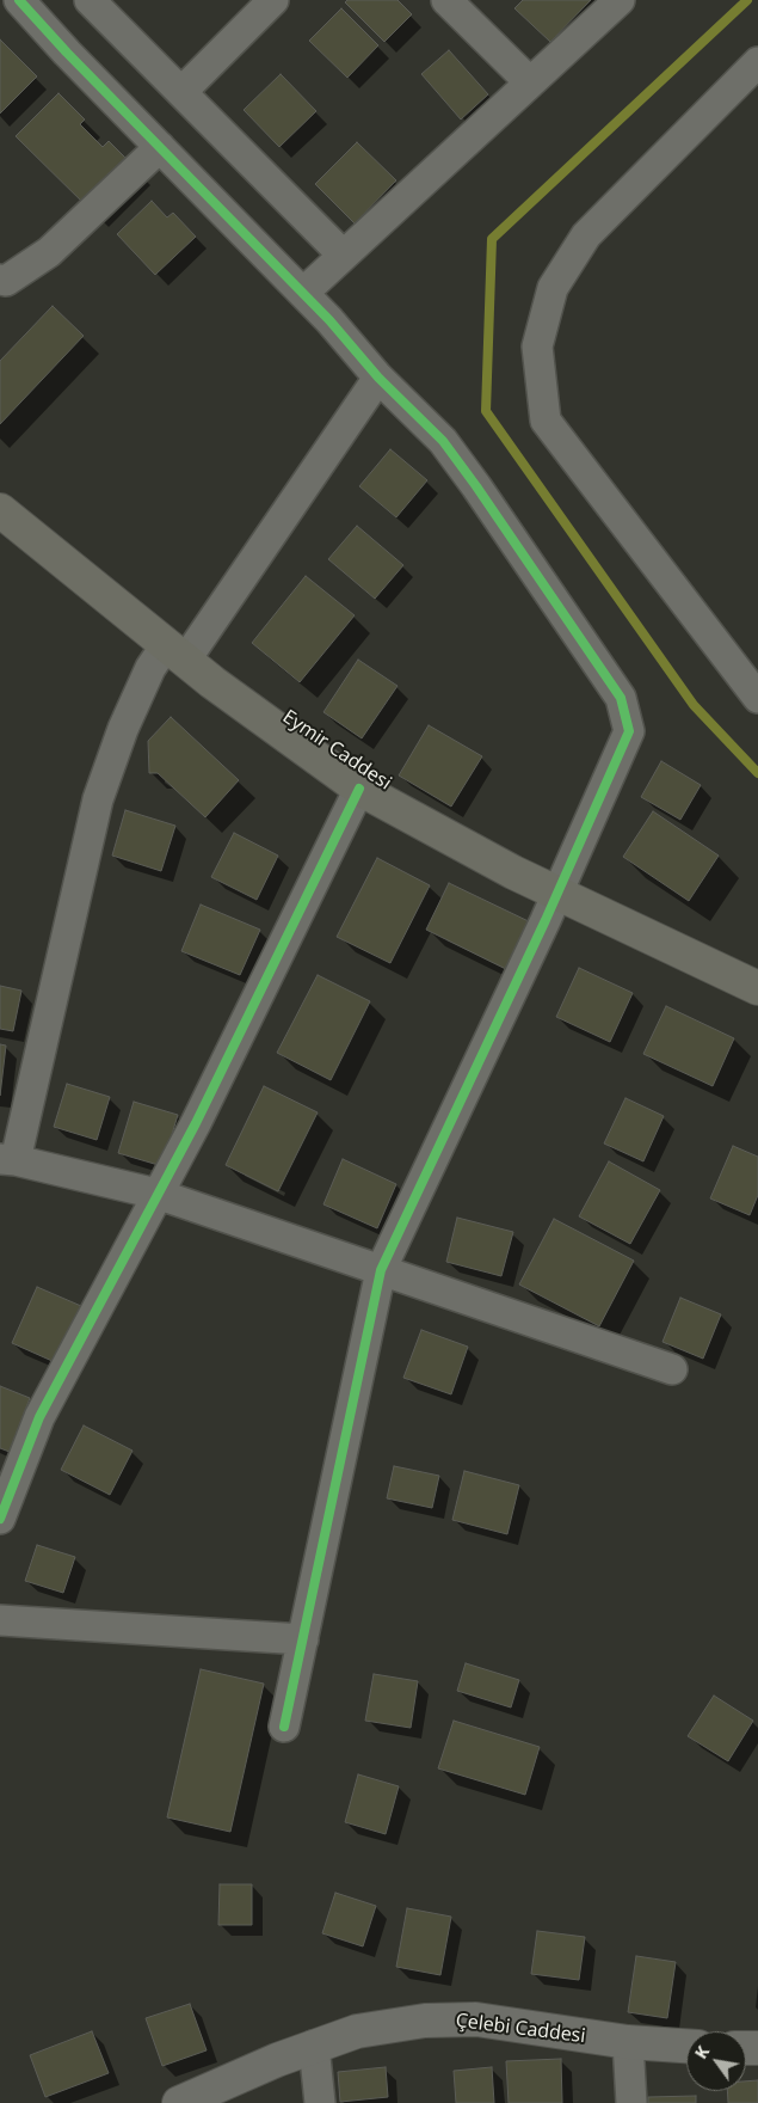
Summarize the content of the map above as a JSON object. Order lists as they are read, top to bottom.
{
  "streets": {
    "main road": ["Eymir Caddesi"],
    "street": ["Çelebi Caddesi"]
  },
  "north": "top left"
}
